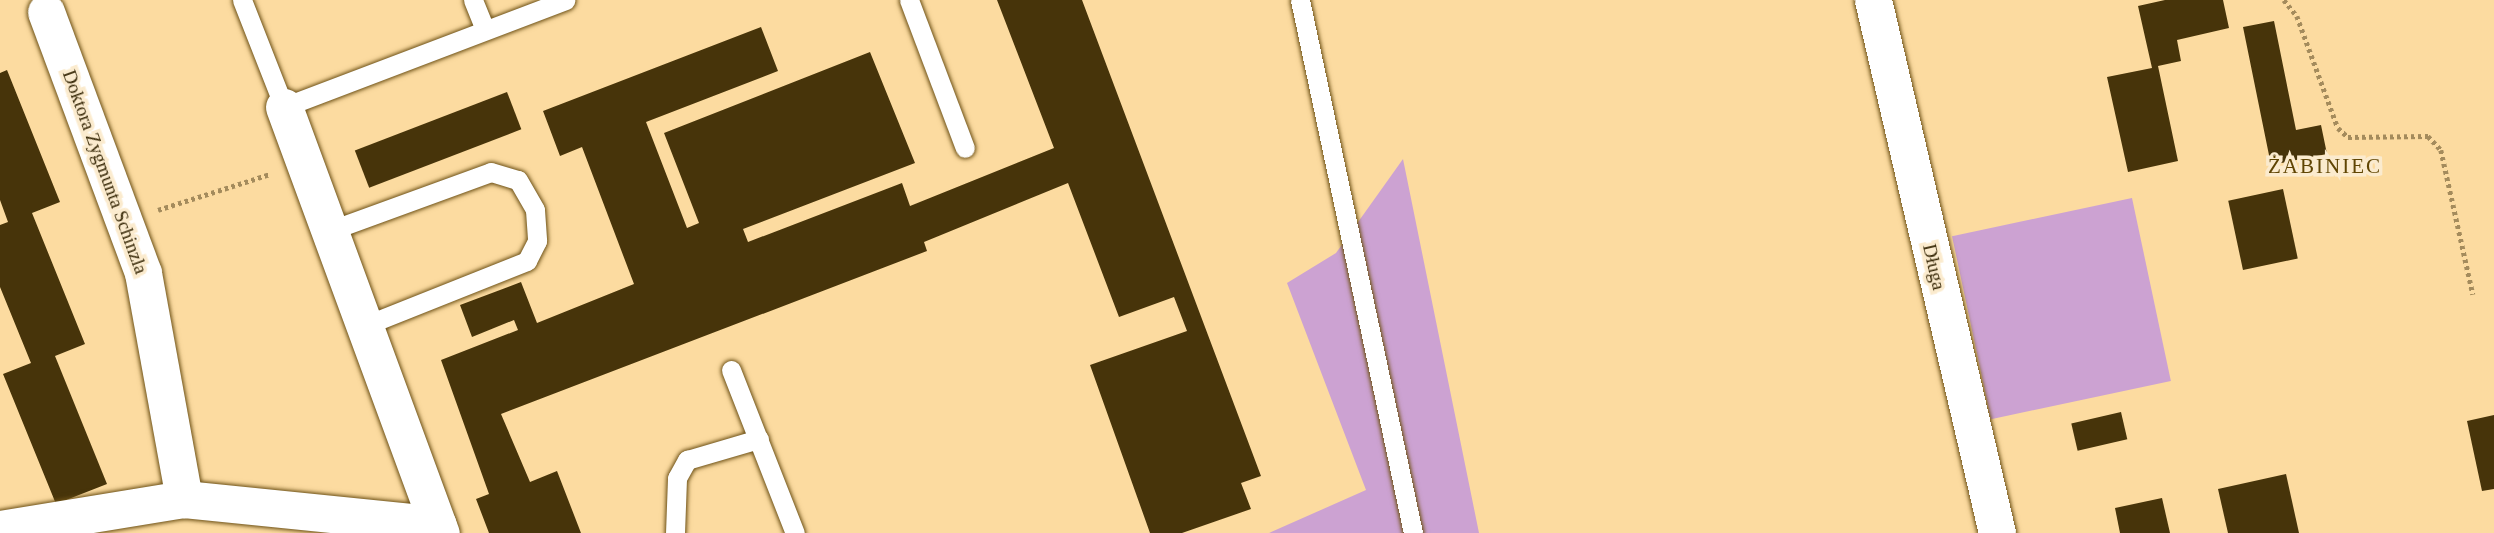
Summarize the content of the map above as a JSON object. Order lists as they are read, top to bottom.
{
  "streets": {
    "street": ["Doktora Zygmunta Schinzla", "Długa"]
  },
  "districts": ["ŻABINIEC"]
}
